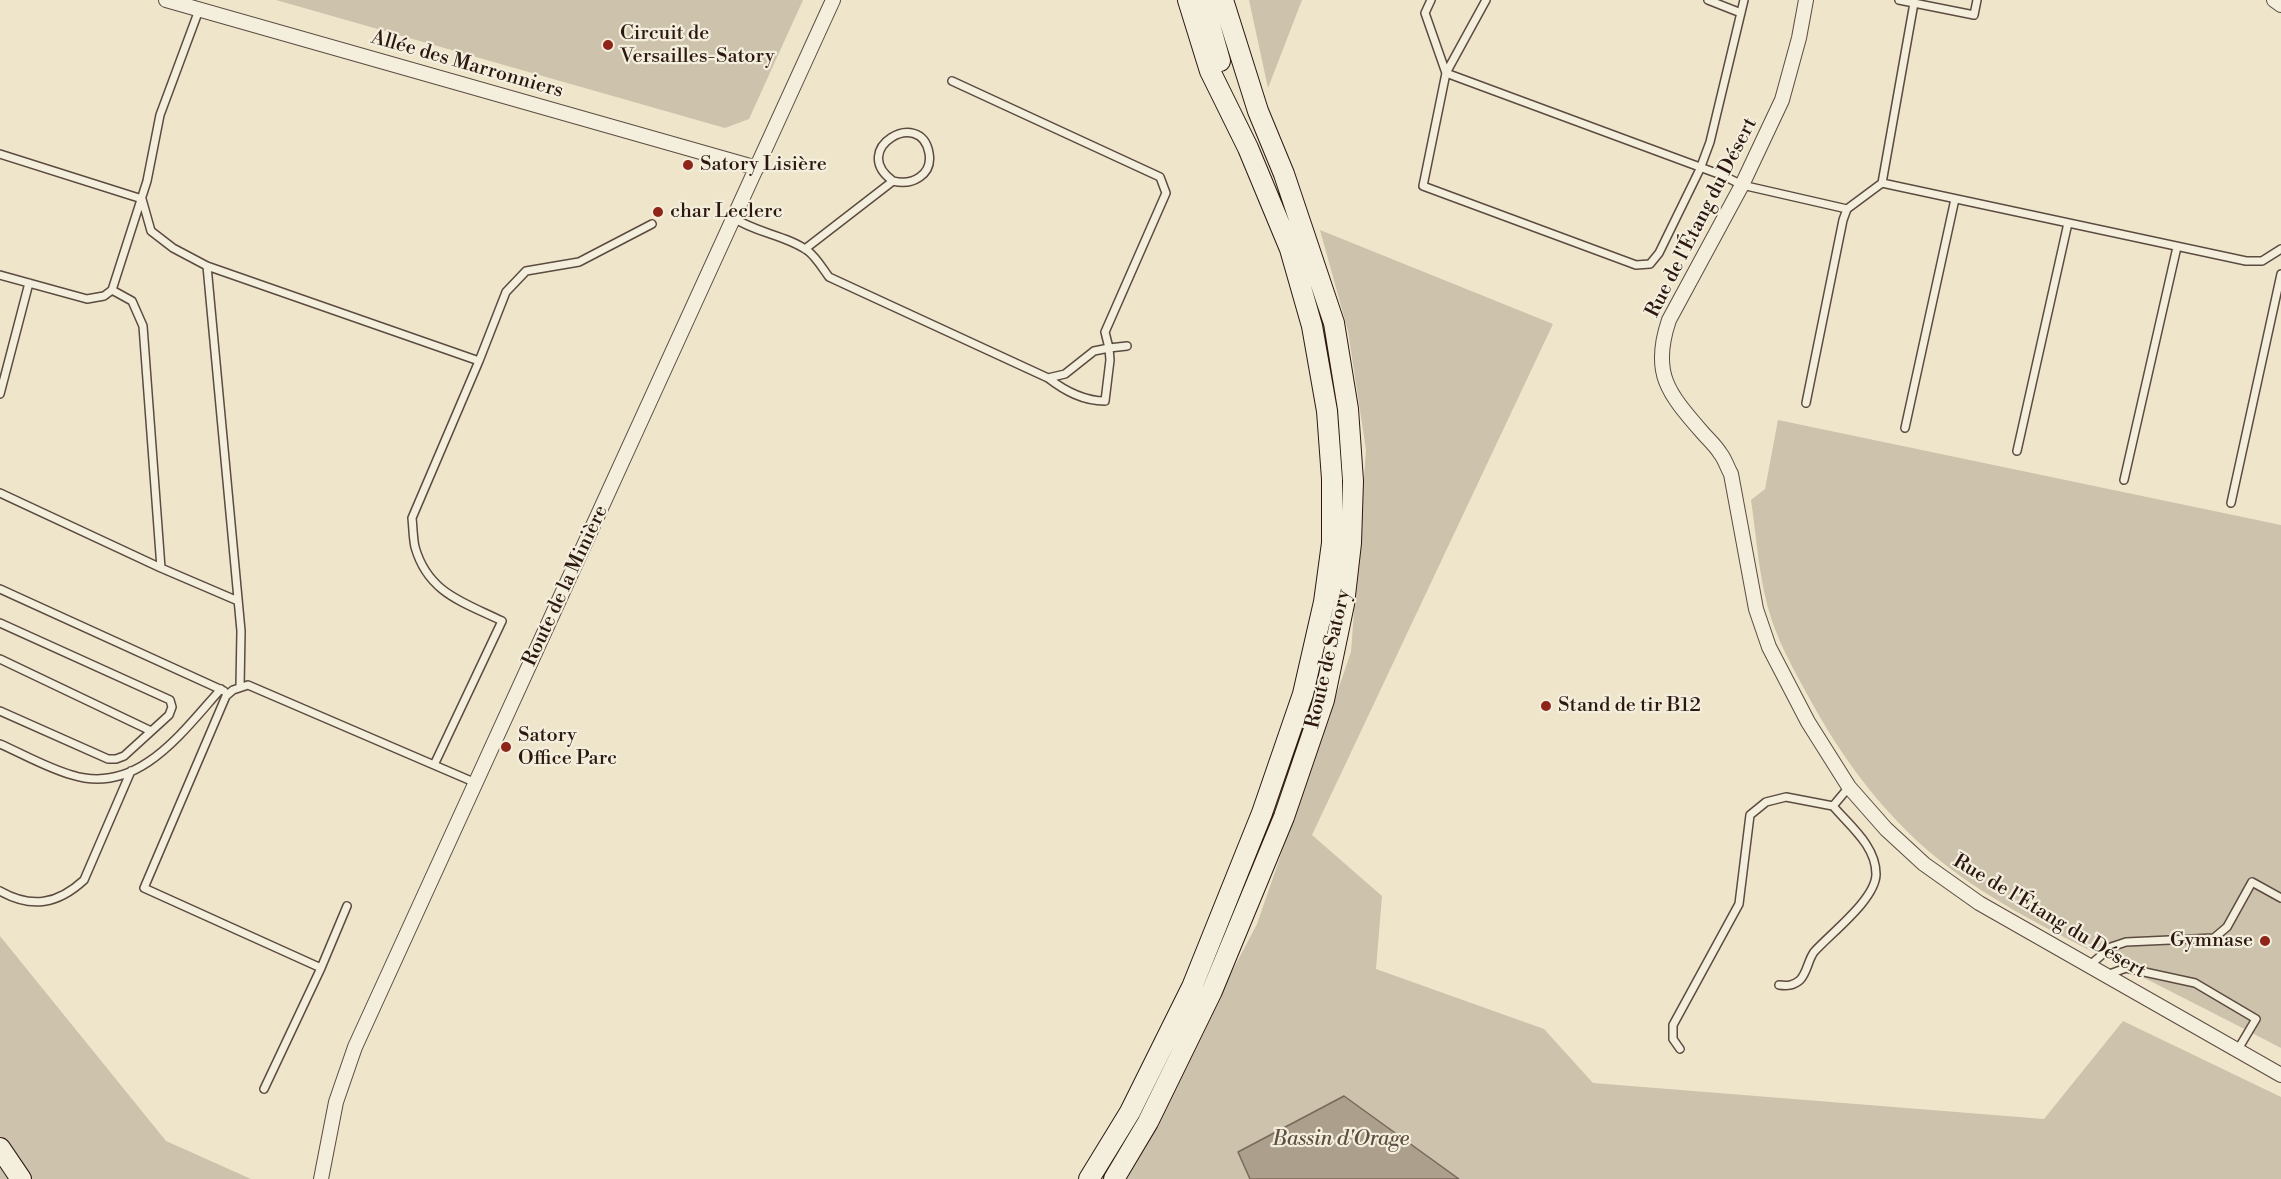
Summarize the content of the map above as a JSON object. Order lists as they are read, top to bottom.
{
  "streets": {
    "main road": ["Route de Satory"],
    "street": ["Allée des Marronniers", "Rue de l'Étang du Désert", "Route de la Minière"]
  },
  "crossings": [
    ["Allée des Marronniers", "Route de la Minière"]
  ],
  "water": ["Bassin d'Orage"],
  "places": [
    "Circuit de Versailles-Satory",
    "Satory Lisière",
    "char Leclerc",
    "Stand de tir B12",
    "Satory Office Parc",
    "Gymnase"
  ]
}
